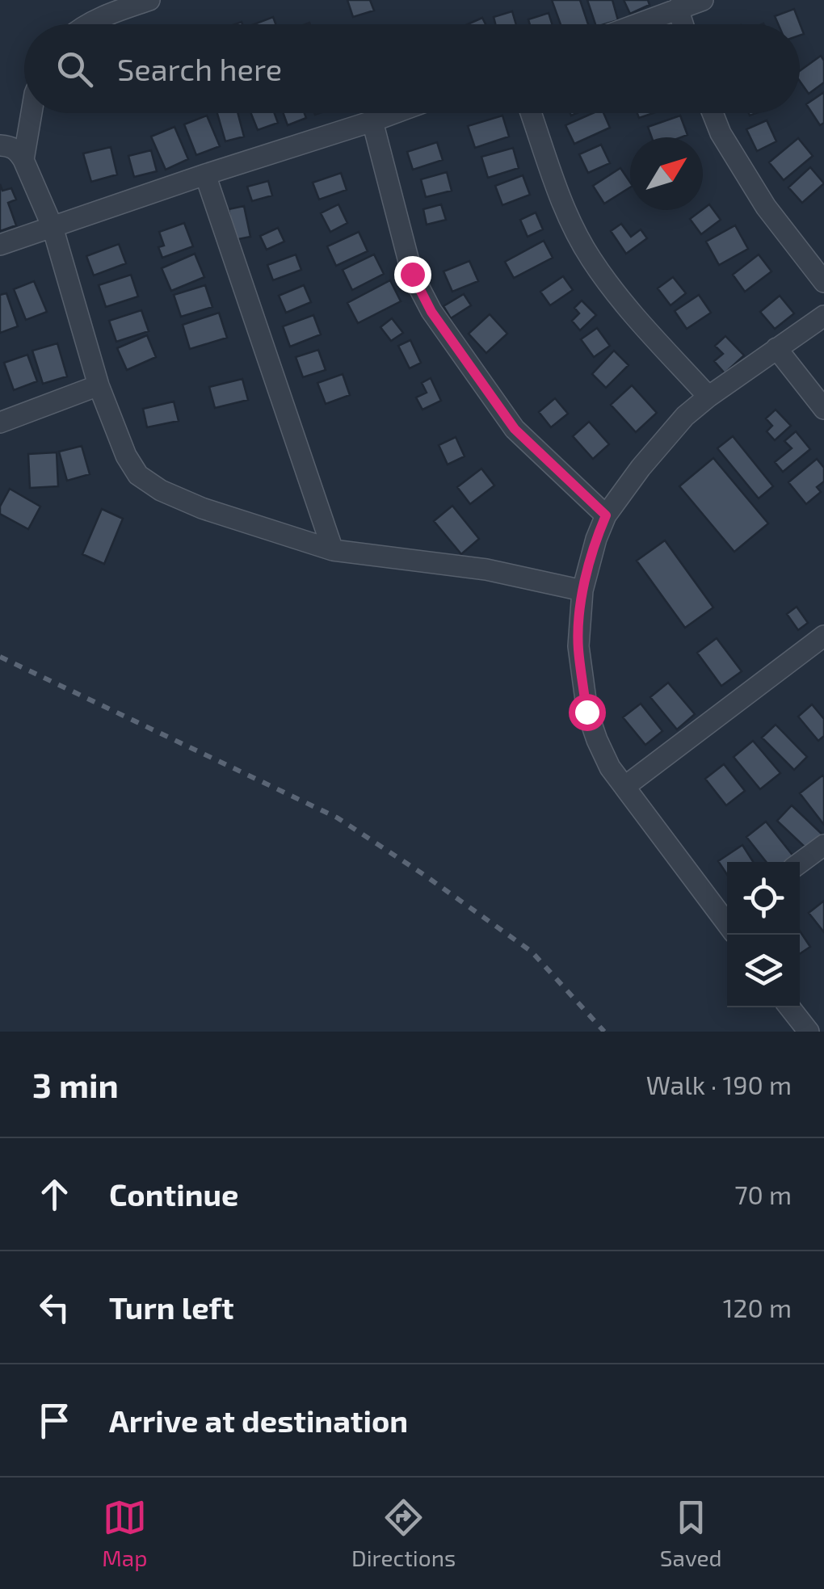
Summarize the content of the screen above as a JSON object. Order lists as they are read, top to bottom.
{
  "north": "top right",
  "page": {
    "search": "Search here",
    "heading": ["3 min", "Walk · 190 m"],
    "list": [
      ["Continue", "70 m"],
      ["Turn left", "120 m"],
      "Arrive at destination"
    ],
    "nav": ["Map", "Directions", "Saved"]
  }
}
